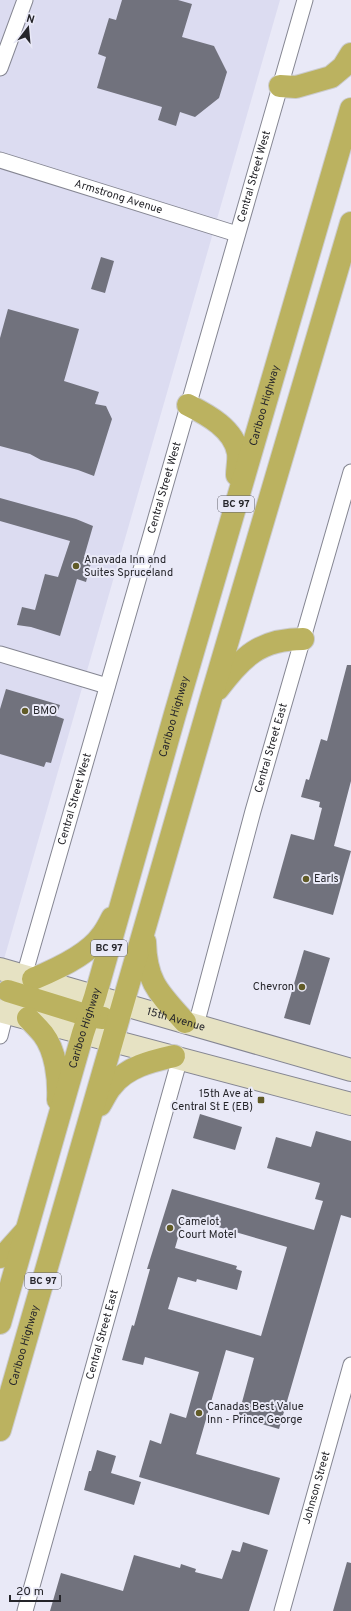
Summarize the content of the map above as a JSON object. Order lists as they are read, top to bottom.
{
  "streets": {
    "highway": ["Cariboo Highway", "BC 97"],
    "main road": ["15th Avenue"],
    "street": [
      "Central Street West",
      "Armstrong Avenue",
      "Central Street East",
      "Johnson Street"
    ]
  },
  "crossings": [
    ["Central Street West", "Armstrong Avenue"],
    ["Central Street West", "15th Avenue"],
    ["Cariboo Highway", "15th Avenue"],
    ["Central Street East", "15th Avenue"]
  ],
  "places": {
    "other": [
      "Anavada Inn and Suites Spruceland",
      "BMO",
      "Earls",
      "Chevron",
      "Camelot Court Motel",
      "Canadas Best Value Inn - Prince George"
    ],
    "transit": ["15th Ave at Central St E (EB)"]
  },
  "scale_bar": "20 m",
  "north": "top"
}
